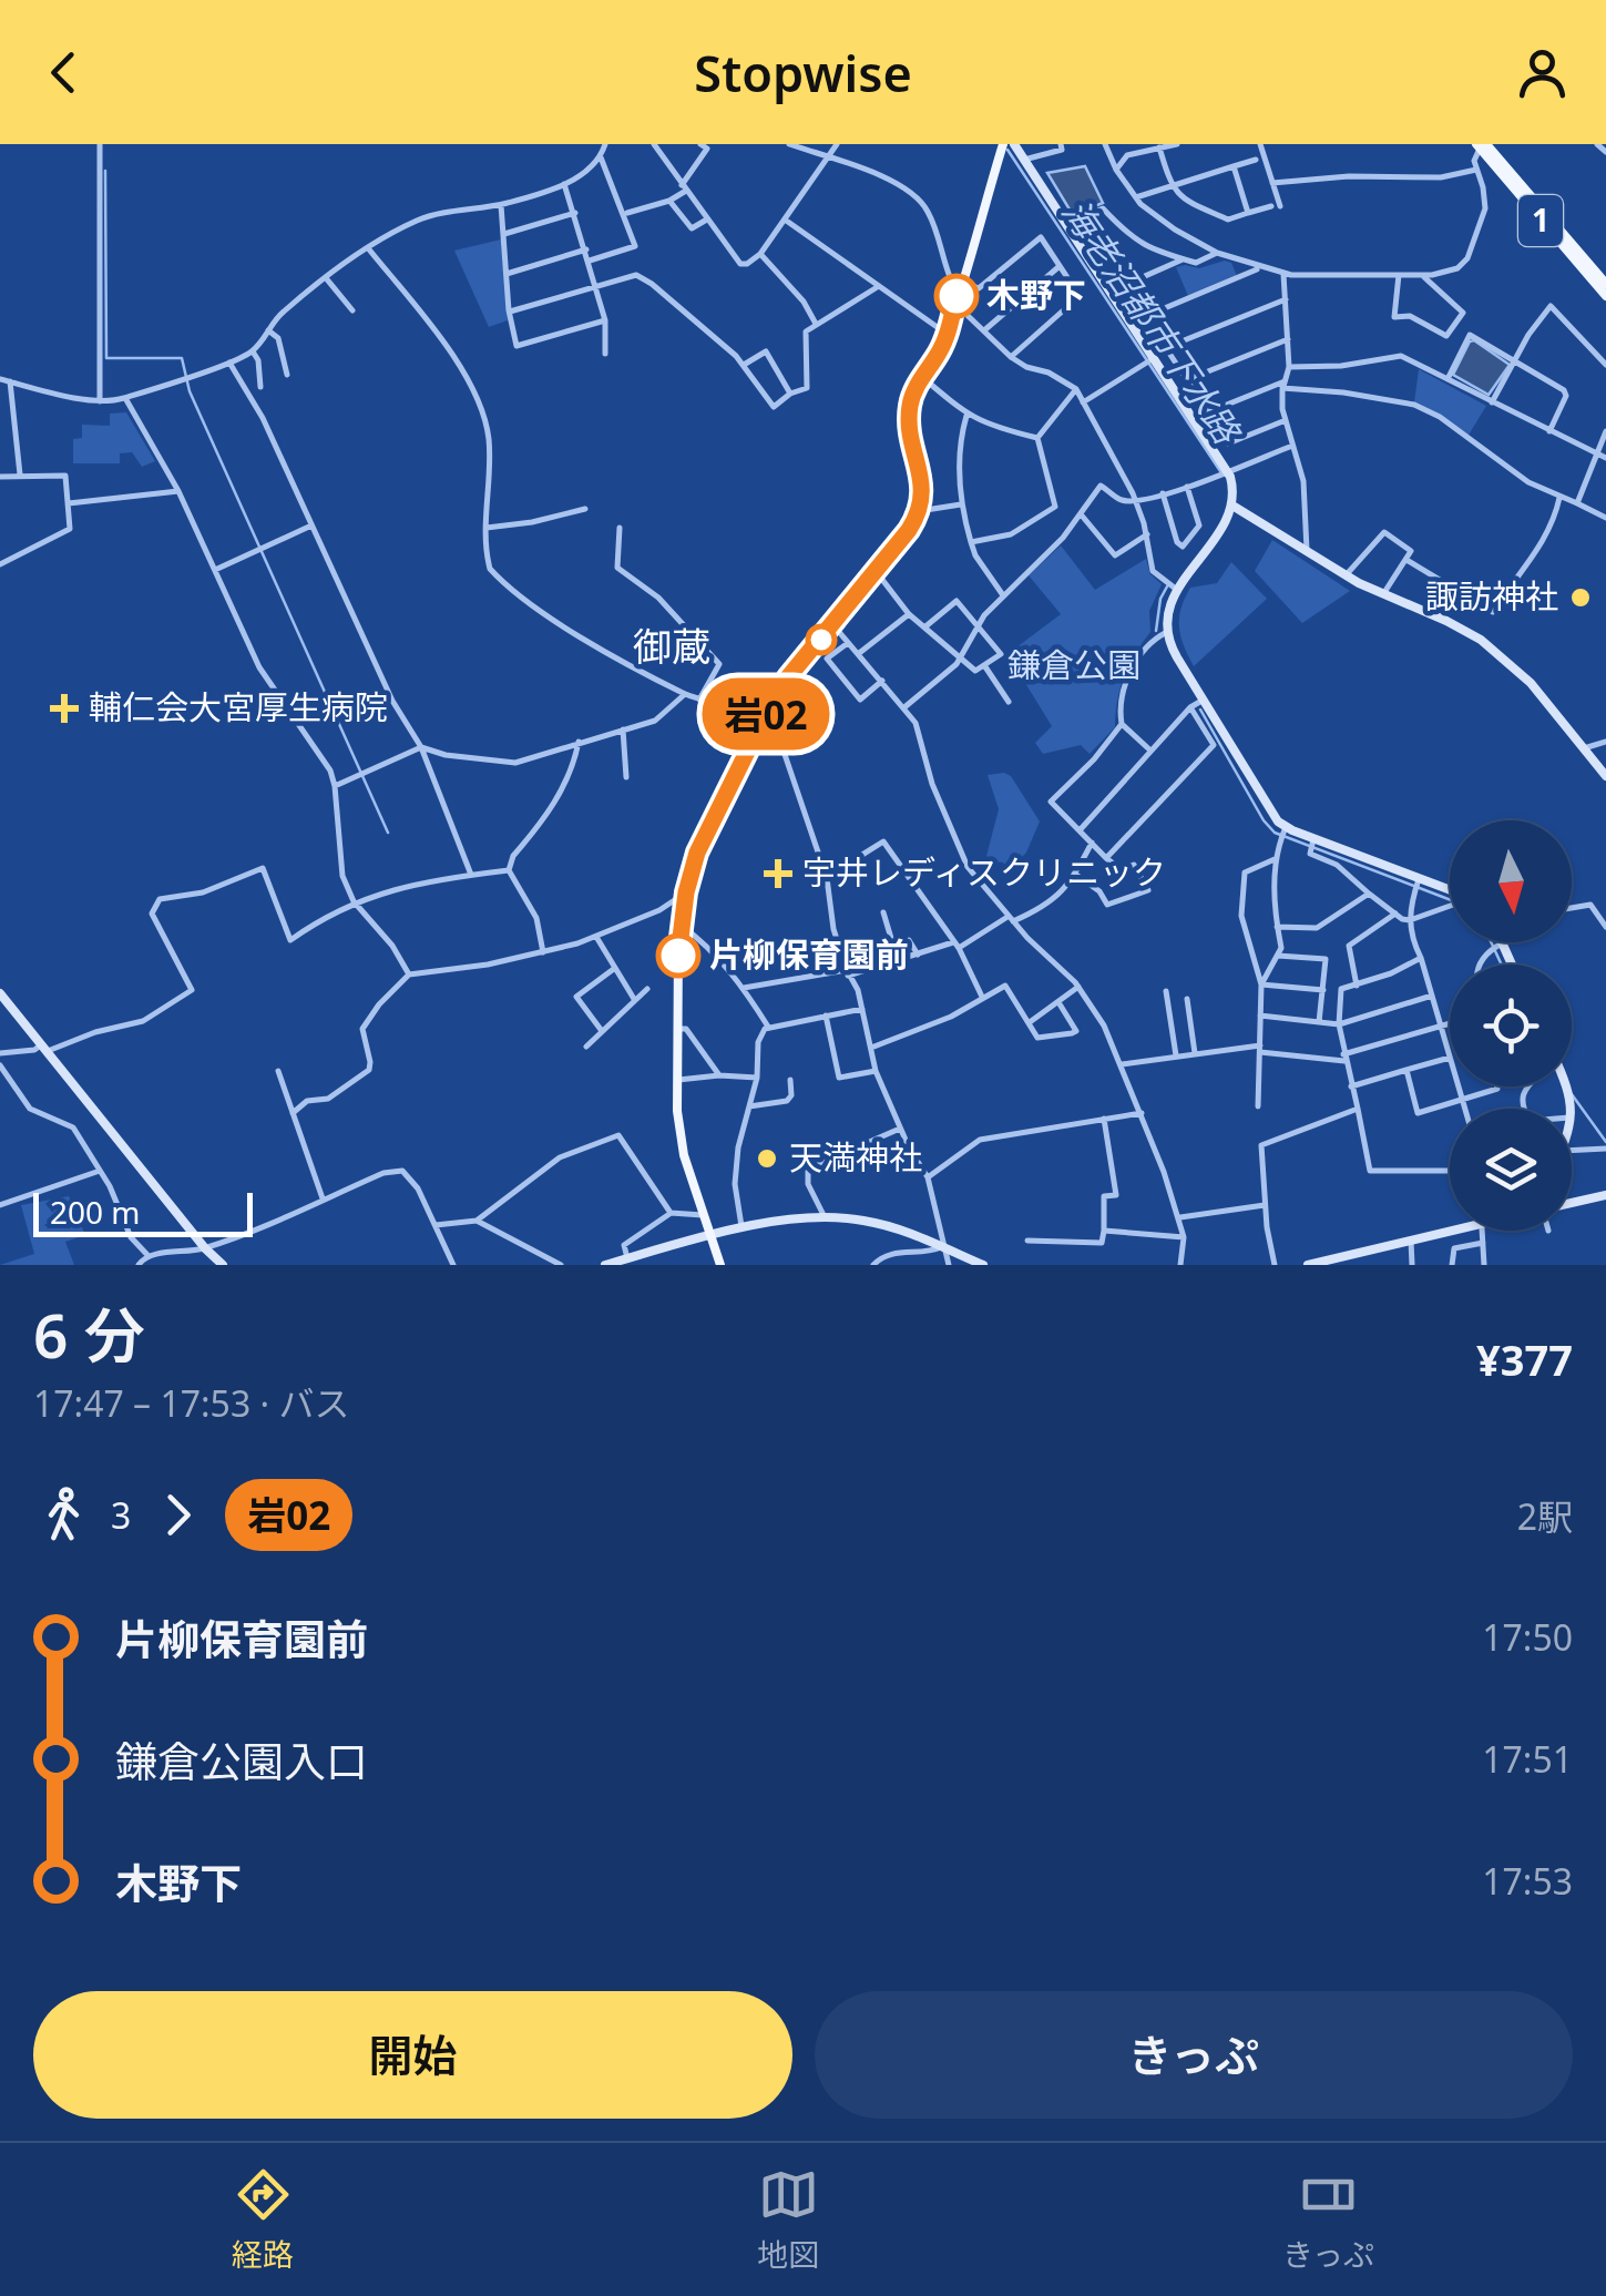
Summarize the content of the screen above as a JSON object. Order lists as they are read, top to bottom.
{
  "streets": {
    "main road": ["1"]
  },
  "districts": ["御蔵"],
  "water": ["海老沼都市下水路"],
  "parks": ["鎌倉公園"],
  "places": {
    "other": [
      "木野下",
      "諏訪神社",
      "片柳保育園前",
      "天満神社"
    ],
    "health": ["輔仁会大宮厚生病院", "宇井レディスクリニック"]
  },
  "lines": ["bus line 岩02"],
  "scale_bar": "200 m",
  "north": "bottom",
  "page": {
    "header": "Stopwise",
    "on_map": "岩02",
    "scale": "200 m",
    "heading": ["6 分", "17:47 – 17:53 · バス", "¥377"],
    "legs": ["3", "岩02", "2駅"],
    "list": [
      {
        "name": "片柳保育園前",
        "value": "17:50"
      },
      {
        "name": "鎌倉公園入口",
        "value": "17:51"
      },
      {
        "name": "木野下",
        "value": "17:53"
      }
    ],
    "buttons": ["開始", "きっぷ"],
    "tabs": ["経路", "地図", "きっぷ"]
  }
}
